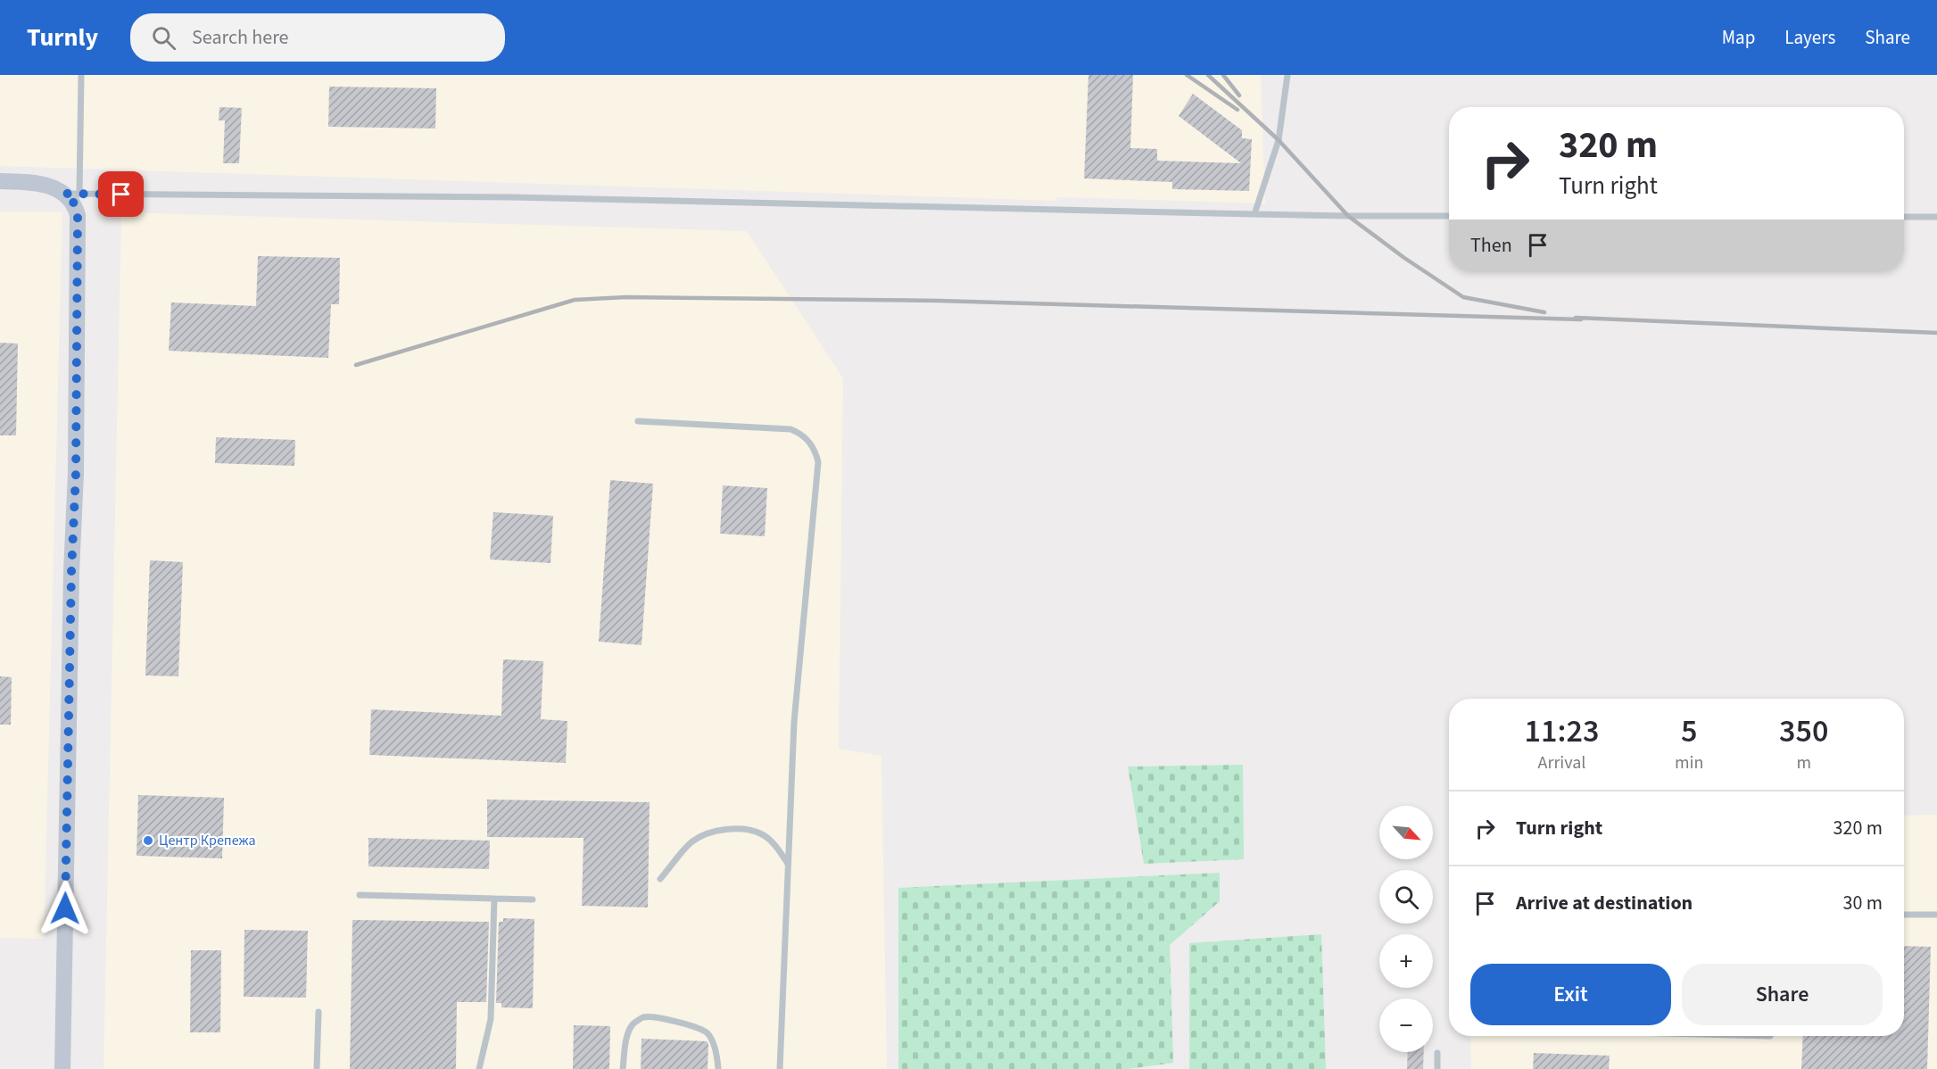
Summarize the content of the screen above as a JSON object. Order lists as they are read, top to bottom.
{
  "places": ["Центр Крепежа"],
  "north": "bottom right",
  "page": {
    "header": "Turnly",
    "search": "Search here",
    "nav": ["Map", "Layers", "Share"],
    "turn": ["320 m", "Turn right"],
    "then": "Then",
    "eta": [
      "11:23",
      "Arrival",
      "5",
      "min",
      "350",
      "m"
    ],
    "list": [
      {
        "name": "Turn right",
        "value": "320 m"
      },
      {
        "name": "Arrive at destination",
        "value": "30 m"
      }
    ],
    "map_buttons": ["+", "−"],
    "buttons": ["Exit", "Share"]
  }
}
